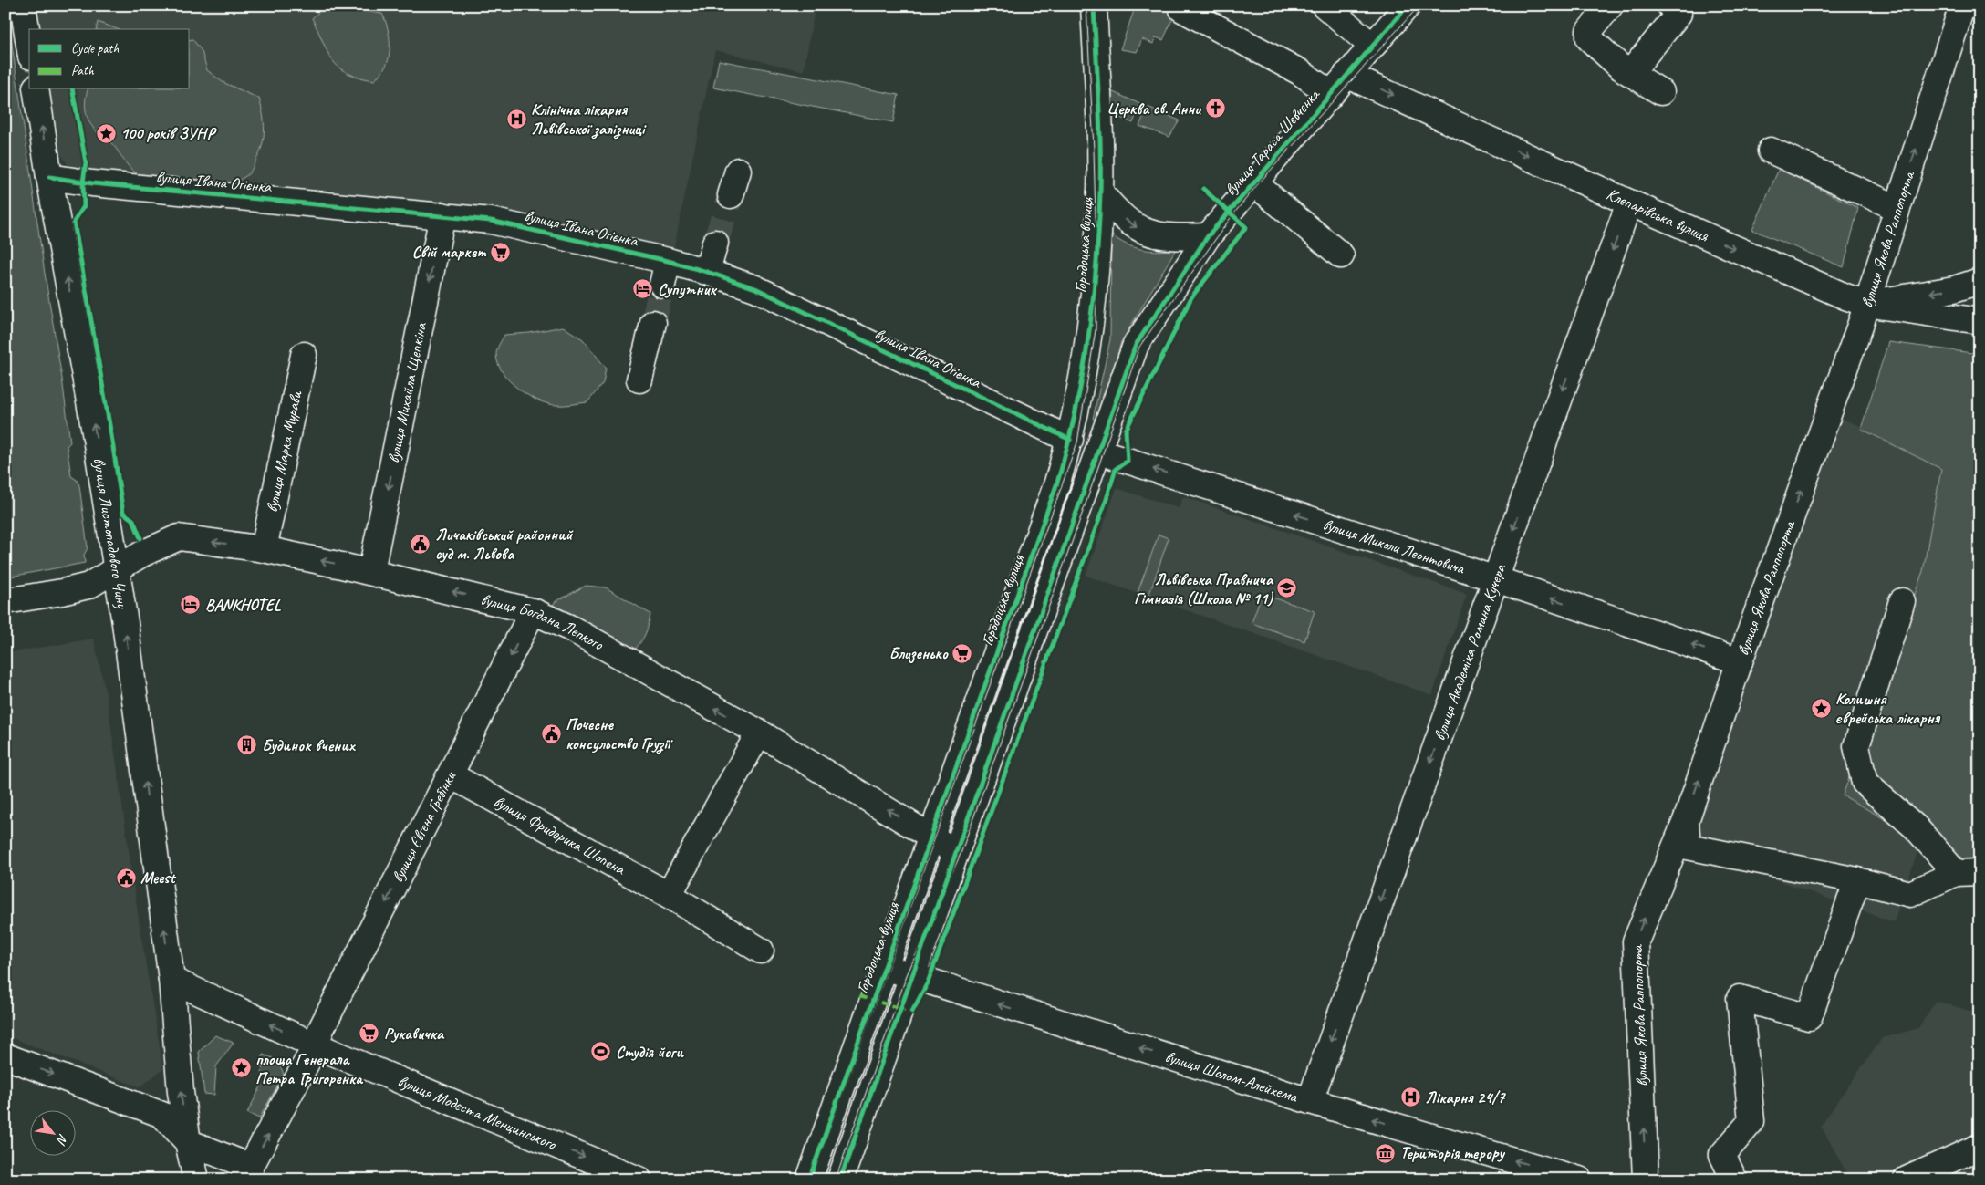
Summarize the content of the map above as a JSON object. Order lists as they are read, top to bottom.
{
  "streets": {
    "street": [
      "вулиця Тараса Шевченка",
      "вулиця Івана Огієнка",
      "Клепарівська вулиця",
      "вулиця Якова Раппопорта",
      "Городоцька вулиця",
      "вулиця Михайла Щепкіна",
      "вулиця Марка Мурави",
      "вулиця Листопадового Чину",
      "вулиця Миколи Леонтовича",
      "вулиця Богдана Лепкого",
      "вулиця Академіка Романа Кучера",
      "вулиця Євгена Гребінки",
      "вулиця Фридерика Шопена",
      "вулиця Шолом-Алейхема",
      "вулиця Модеста Менцинського"
    ]
  },
  "crossings": [
    ["вулиця Тараса Шевченка", "Клепарівська вулиця"],
    ["вулиця Тараса Шевченка", "вулиця Миколи Леонтовича"],
    ["вулиця Івана Огієнка", "Городоцька вулиця"],
    ["вулиця Івана Огієнка", "вулиця Михайла Щепкіна"],
    ["вулиця Івана Огієнка", "вулиця Листопадового Чину"],
    ["Клепарівська вулиця", "вулиця Якова Раппопорта"],
    ["Клепарівська вулиця", "вулиця Академіка Романа Кучера"],
    ["вулиця Якова Раппопорта", "вулиця Миколи Леонтовича"],
    ["Городоцька вулиця", "вулиця Богдана Лепкого"],
    ["Городоцька вулиця", "вулиця Шолом-Алейхема"],
    ["вулиця Михайла Щепкіна", "вулиця Богдана Лепкого"],
    ["вулиця Марка Мурави", "вулиця Богдана Лепкого"],
    ["вулиця Листопадового Чину", "вулиця Богдана Лепкого"],
    ["вулиця Миколи Леонтовича", "вулиця Академіка Романа Кучера"],
    ["вулиця Богдана Лепкого", "вулиця Євгена Гребінки"],
    ["вулиця Академіка Романа Кучера", "вулиця Шолом-Алейхема"],
    ["вулиця Євгена Гребінки", "вулиця Фридерика Шопена"],
    ["вулиця Євгена Гребінки", "вулиця Модеста Менцинського"]
  ],
  "one_way": [
    "вулиця Якова Раппопорта",
    "вулиця Михайла Щепкіна",
    "вулиця Листопадового Чину",
    "вулиця Миколи Леонтовича",
    "вулиця Богдана Лепкого",
    "вулиця Академіка Романа Кучера",
    "вулиця Євгена Гребінки",
    "вулиця Шолом-Алейхема",
    "вулиця Модеста Менцинського"
  ],
  "places": {
    "church": ["Церква св. Анни"],
    "hospital": ["Клінічна лікарня Львівської залізниці", "Лікарня 24/7"],
    "place": ["100 років ЗУНР", "Колишня єврейська лікарня", "площа Генерала Петра Григоренка"],
    "supermarket": ["Свій маркет", "Близенько", "Рукавичка"],
    "hotel": ["Супутник", "BANKHOTEL"],
    "public building": ["Личаківський районний суд м. Львова", "Почесне консульство Грузії", "Meest"],
    "school or university": ["Львівська Правнича Гімназія (Школа № 11)"],
    "building": ["Будинок вчених"],
    "sports": ["Студія йоги"],
    "museum": ["Територія терору"]
  },
  "legend": ["Cycle path", "Path"],
  "north": "bottom right"
}
